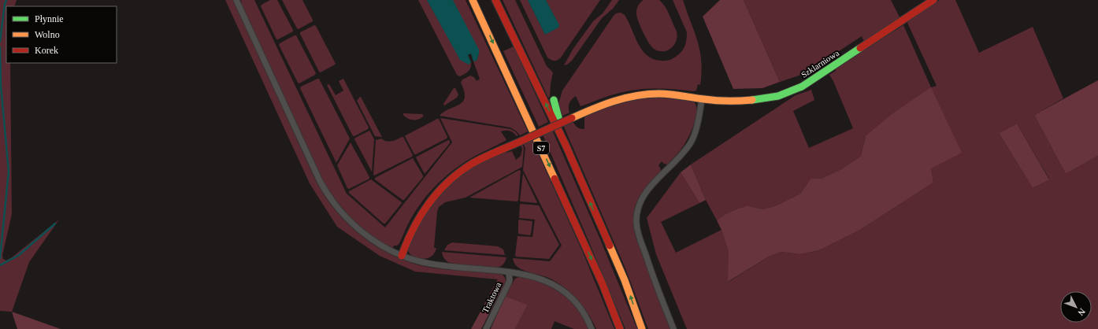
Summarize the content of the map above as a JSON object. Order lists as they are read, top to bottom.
{
  "streets": {
    "main road": ["Szklarniowa", "S7"],
    "street": ["Traktowa"]
  },
  "legend": ["Płynnie", "Wolno", "Korek"],
  "north": "bottom right"
}
